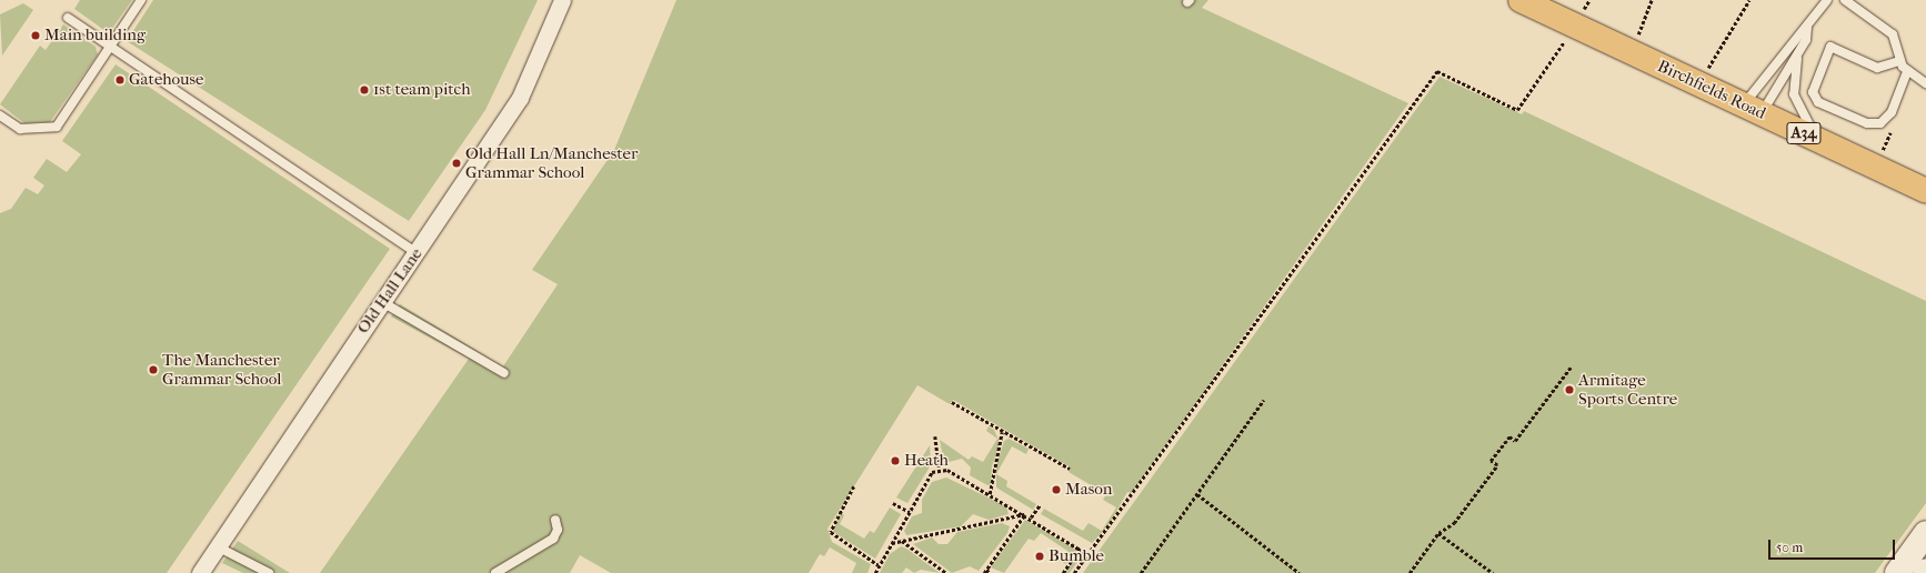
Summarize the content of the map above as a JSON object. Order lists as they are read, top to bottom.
{
  "streets": {
    "highway": ["Birchfields Road", "A34"],
    "street": ["Old Hall Lane"]
  },
  "places": [
    "Main building",
    "Gatehouse",
    "1st team pitch",
    "Old Hall Ln/Manchester Grammar School",
    "The Manchester Grammar School",
    "Armitage Sports Centre",
    "Heath",
    "Mason",
    "Bumble"
  ],
  "scale_bar": "50 m"
}
